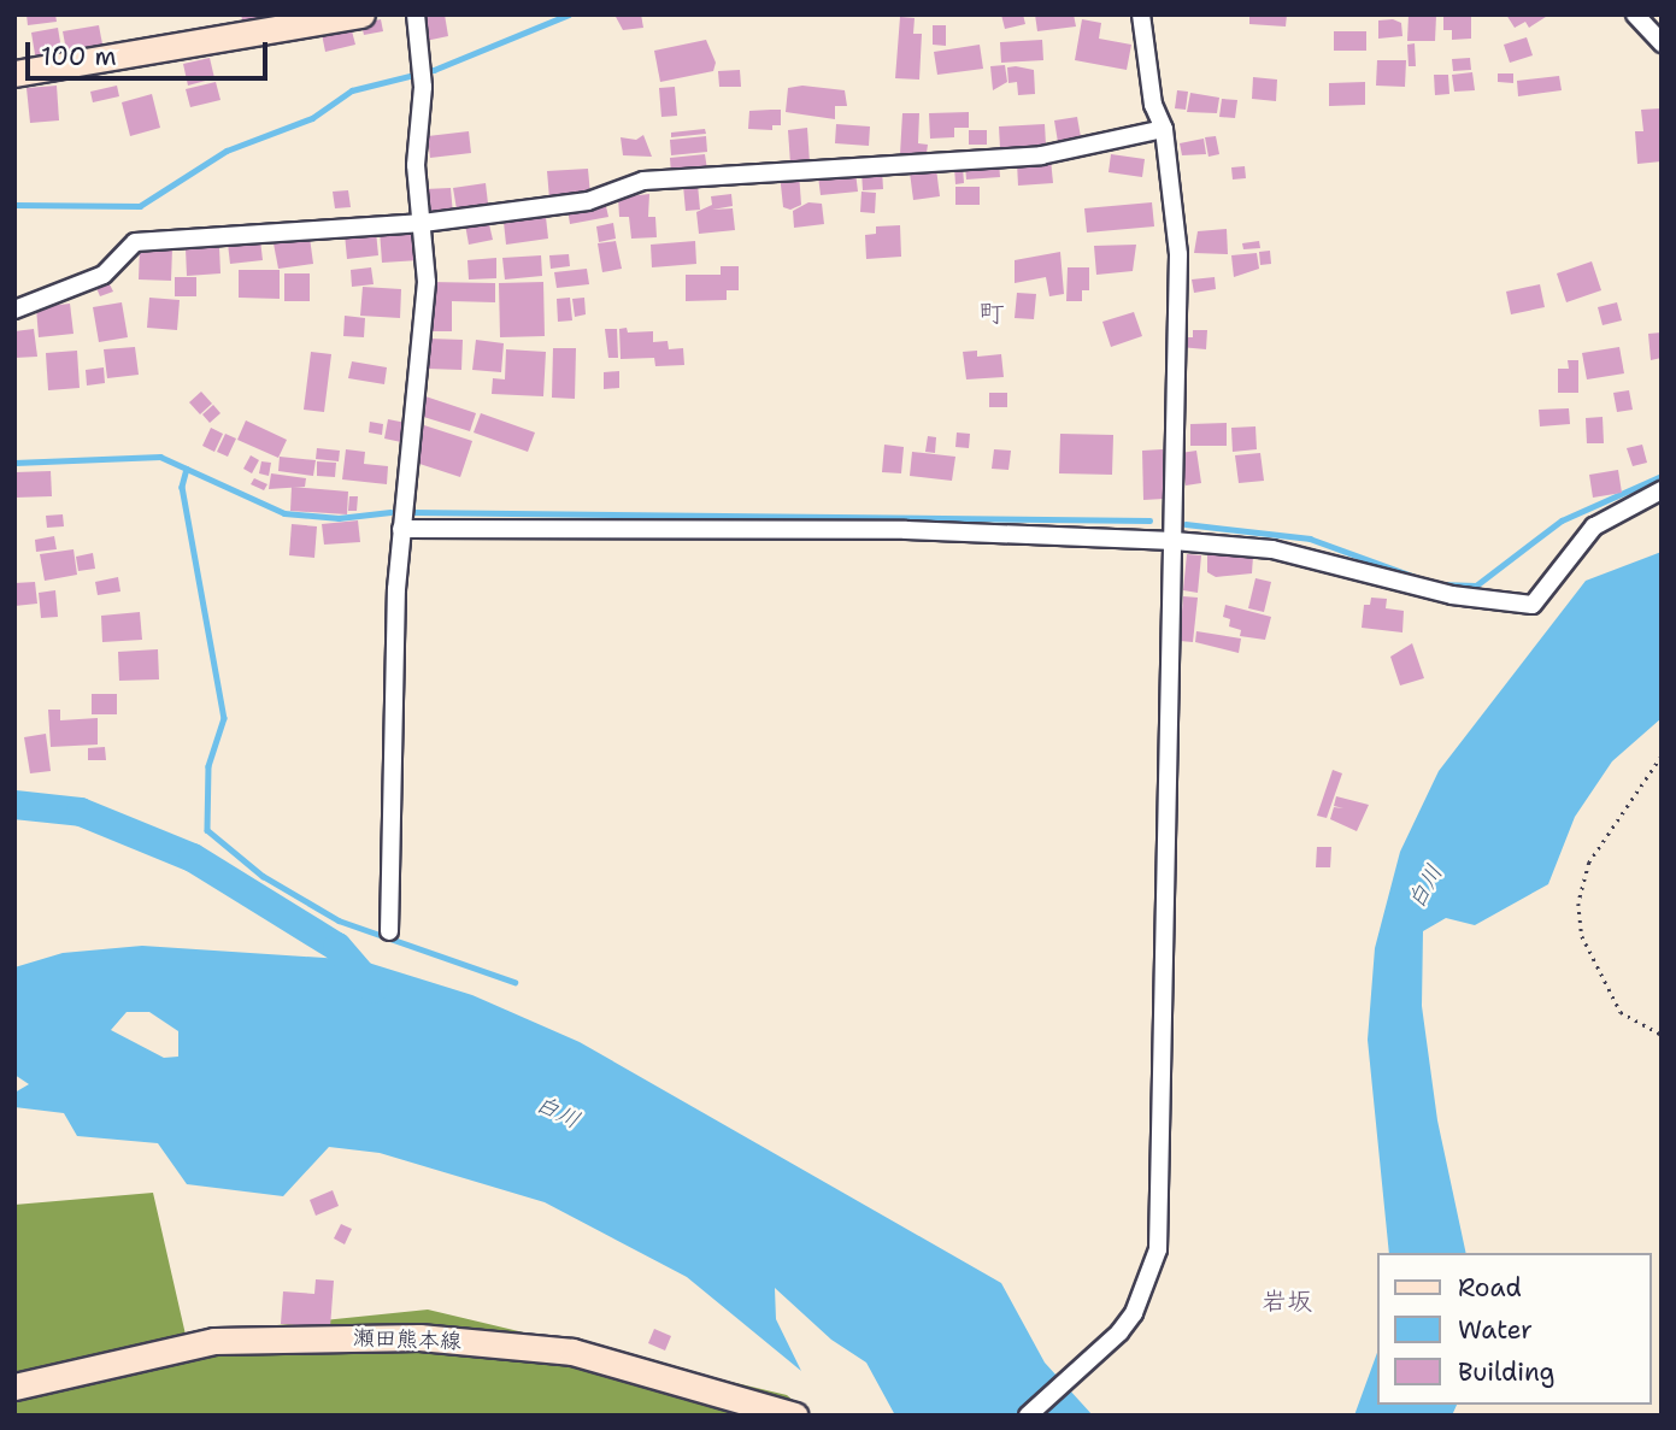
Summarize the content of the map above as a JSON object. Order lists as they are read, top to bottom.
{
  "streets": {
    "main road": ["瀬田熊本線"]
  },
  "districts": ["町", "岩坂"],
  "water": ["白川"],
  "legend": ["Road", "Water", "Building"],
  "scale_bar": "100 m"
}
